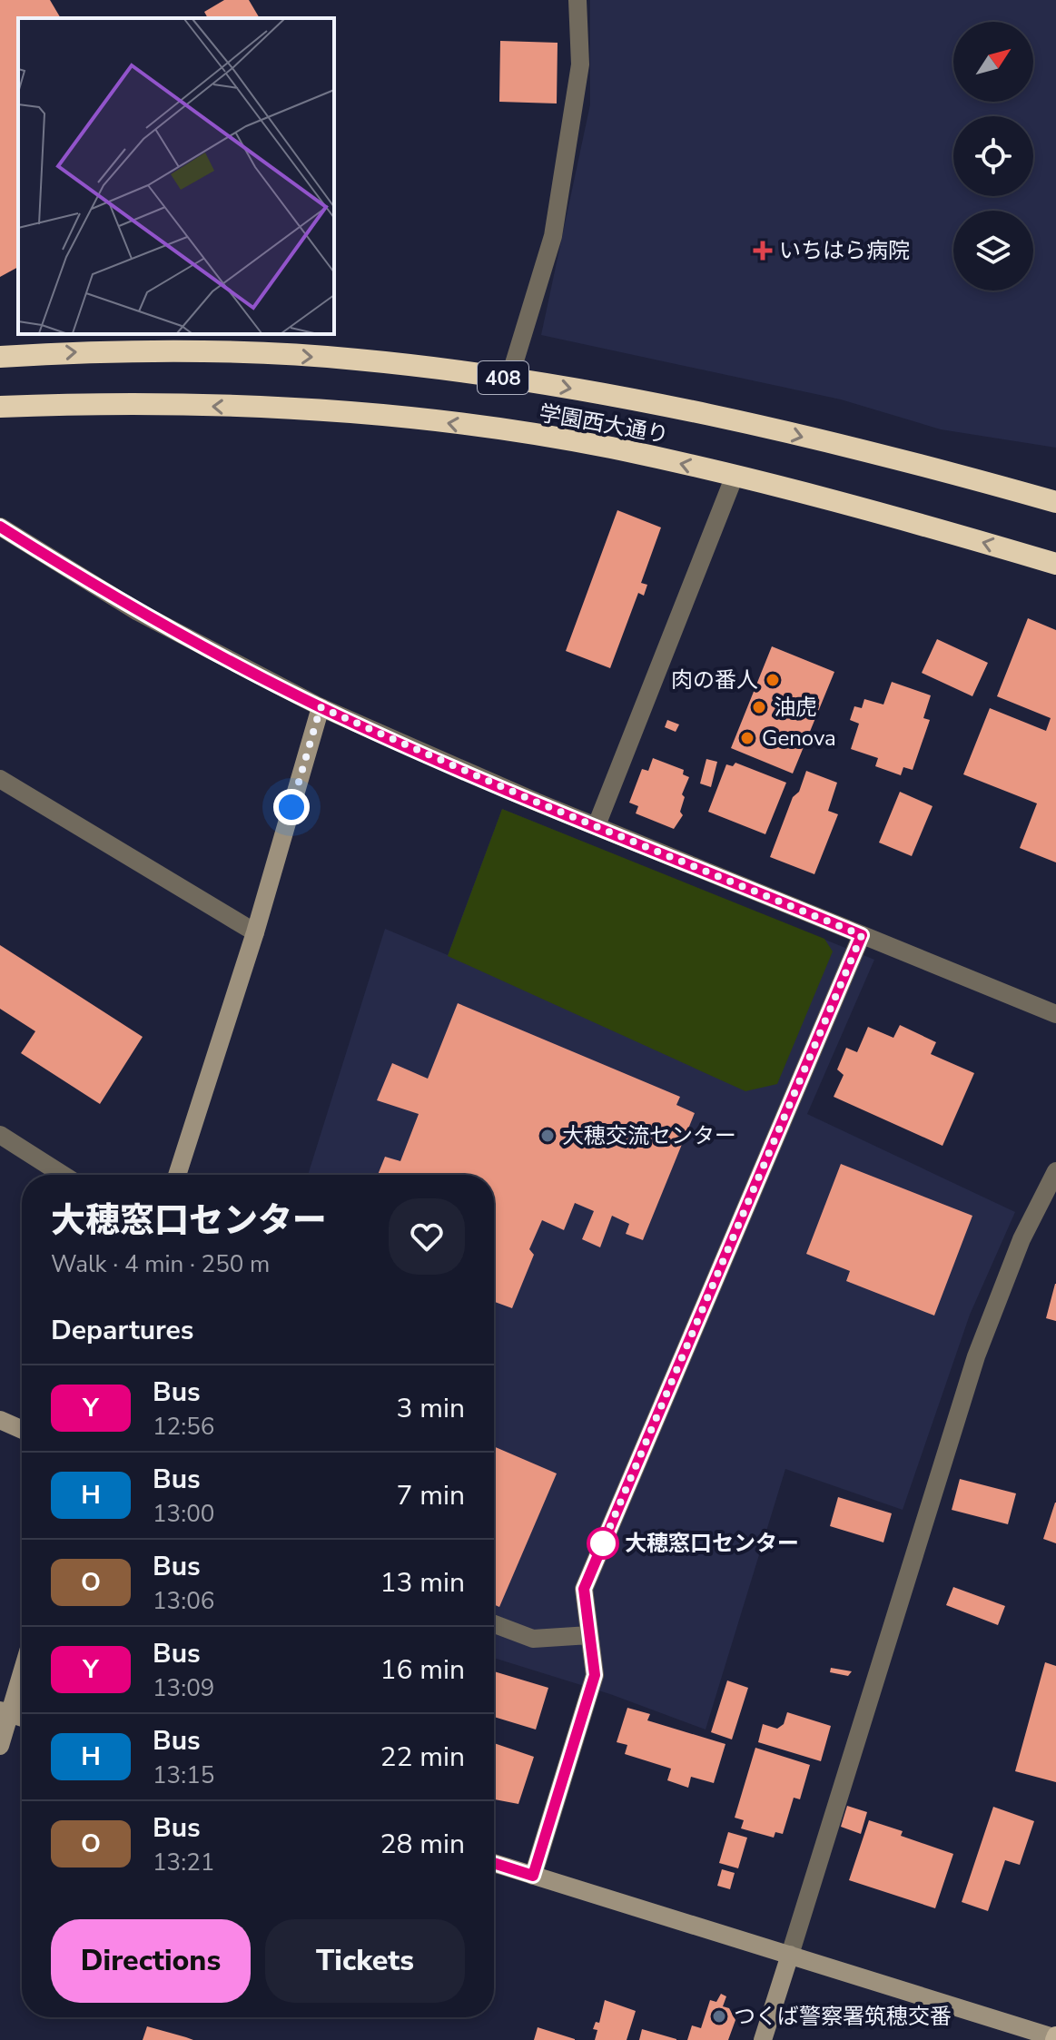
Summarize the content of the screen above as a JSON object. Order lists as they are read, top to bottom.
{
  "streets": {
    "highway": ["408", "学園西大通り"]
  },
  "places": {
    "health": ["いちはら病院"],
    "other": [
      "肉の番人",
      "油虎",
      "Genova",
      "大穂交流センター",
      "大穂窓口センター",
      "つくば警察署筑穂交番"
    ]
  },
  "lines": ["bus line Y"],
  "north": "top right",
  "page": {
    "heading": [
      ["大穂窓口センター", "Walk · 4 min · 250 m"],
      "Departures"
    ],
    "list": [
      {
        "mark": "Y",
        "name": "Bus",
        "note": "12:56",
        "value": "3 min"
      },
      {
        "mark": "H",
        "name": "Bus",
        "note": "13:00",
        "value": "7 min"
      },
      {
        "mark": "O",
        "name": "Bus",
        "note": "13:06",
        "value": "13 min"
      },
      {
        "mark": "Y",
        "name": "Bus",
        "note": "13:09",
        "value": "16 min"
      },
      {
        "mark": "H",
        "name": "Bus",
        "note": "13:15",
        "value": "22 min"
      },
      {
        "mark": "O",
        "name": "Bus",
        "note": "13:21",
        "value": "28 min"
      }
    ],
    "buttons": ["Directions", "Tickets"]
  }
}
